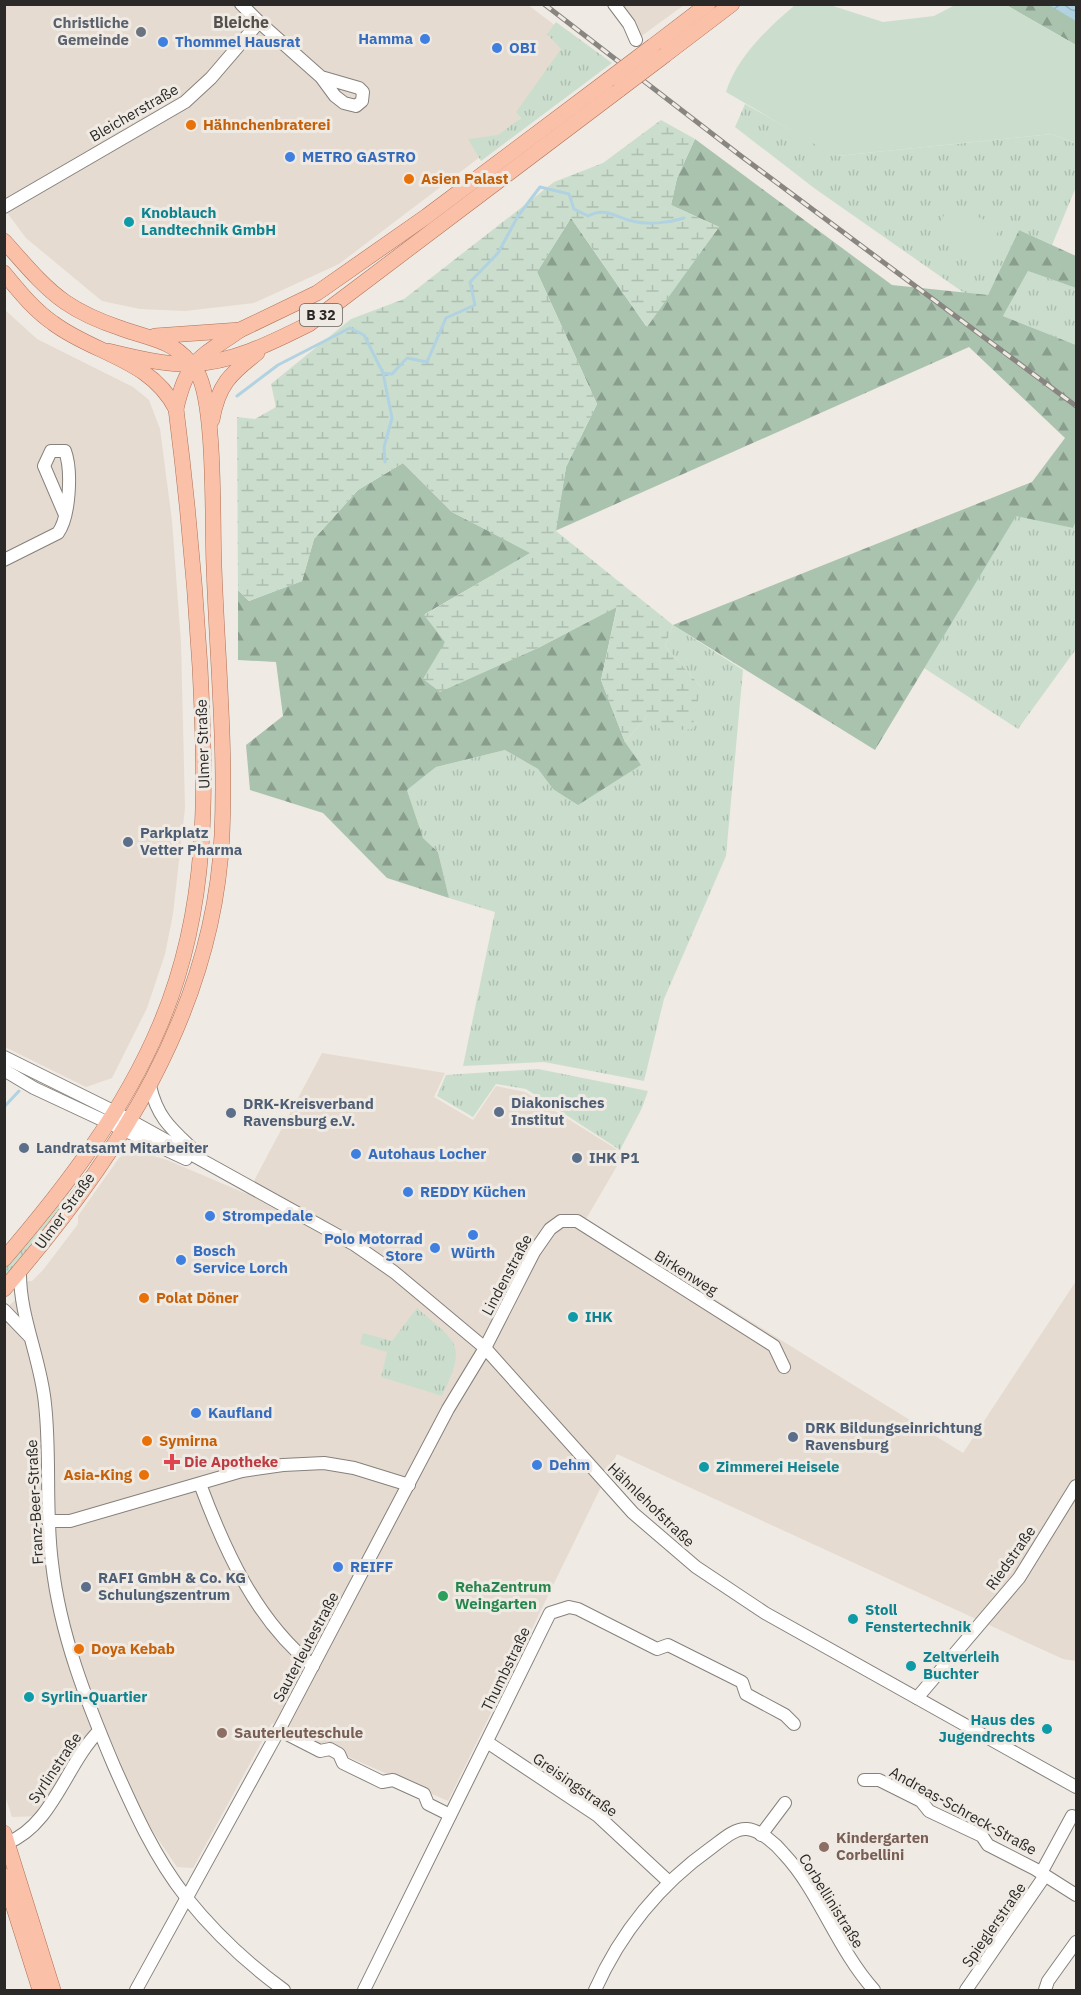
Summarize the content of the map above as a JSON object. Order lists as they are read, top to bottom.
{
  "streets": {
    "main road": ["B 32", "Ulmer Straße"],
    "street": [
      "Bleicherstraße",
      "Birkenweg",
      "Lindenstraße",
      "Franz-Beer-Straße",
      "Hähnlehofstraße",
      "Riedstraße",
      "Sauterleutestraße",
      "Thumbstraße",
      "Syrlinstraße",
      "Greisingstraße",
      "Andreas-Schreck-Straße",
      "Corbellinistraße",
      "Spieglerstraße"
    ]
  },
  "crossings": [
    ["B 32", "Ulmer Straße"],
    ["Ulmer Straße", "Franz-Beer-Straße"],
    ["Birkenweg", "Lindenstraße"],
    ["Lindenstraße", "Hähnlehofstraße"],
    ["Lindenstraße", "Sauterleutestraße"],
    ["Franz-Beer-Straße", "Sauterleutestraße"],
    ["Franz-Beer-Straße", "Syrlinstraße"],
    ["Hähnlehofstraße", "Riedstraße"],
    ["Hähnlehofstraße", "Sauterleutestraße"],
    ["Thumbstraße", "Greisingstraße"],
    ["Andreas-Schreck-Straße", "Spieglerstraße"]
  ],
  "districts": ["Bleiche"],
  "places": {
    "other": [
      "Christliche Gemeinde",
      "Hamma",
      "Thommel Hausrat",
      "OBI",
      "Hähnchenbraterei",
      "METRO GASTRO",
      "Asien Palast",
      "Knoblauch Landtechnik GmbH",
      "Parkplatz Vetter Pharma",
      "Diakonisches Institut",
      "DRK-Kreisverband Ravensburg e.V.",
      "Landratsamt Mitarbeiter",
      "Autohaus Locher",
      "IHK P1",
      "REDDY Küchen",
      "Strompedale",
      "Würth",
      "Polo Motorrad Store",
      "Bosch Service Lorch",
      "Polat Döner",
      "IHK",
      "Kaufland",
      "DRK Bildungseinrichtung Ravensburg",
      "Symirna",
      "Dehm",
      "Zimmerei Heisele",
      "Asia-King",
      "REIFF",
      "RAFI GmbH & Co. KG Schulungszentrum",
      "RehaZentrum Weingarten",
      "Stoll Fenstertechnik",
      "Doya Kebab",
      "Zeltverleih Buchter",
      "Syrlin-Quartier",
      "Haus des Jugendrechts",
      "Sauterleuteschule",
      "Kindergarten Corbellini"
    ],
    "health": ["Die Apotheke"]
  }
}
